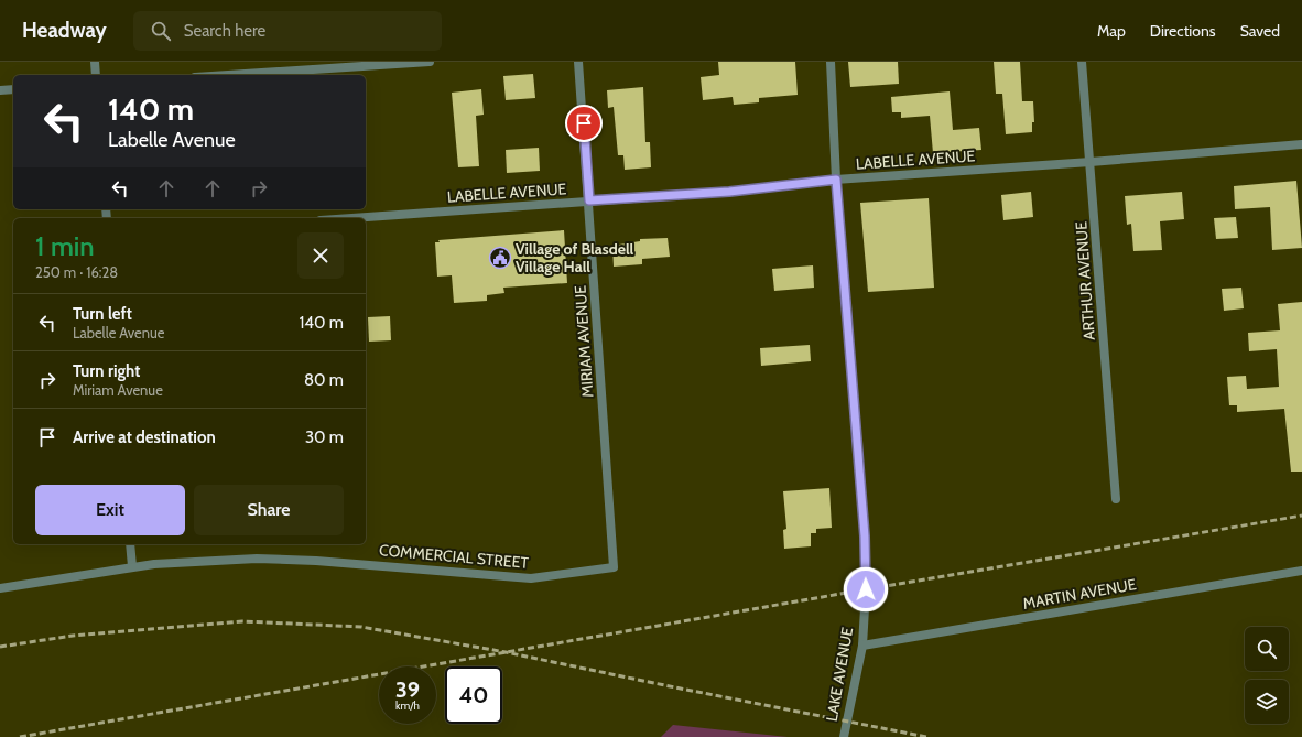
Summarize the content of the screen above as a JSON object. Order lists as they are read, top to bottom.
{
  "streets": {
    "street": [
      "LABELLE AVENUE",
      "ARTHUR AVENUE",
      "MIRIAM AVENUE",
      "COMMERCIAL STREET",
      "MARTIN AVENUE",
      "LAKE AVENUE"
    ]
  },
  "crossings": [
    ["LABELLE AVENUE", "ARTHUR AVENUE"],
    ["LABELLE AVENUE", "MIRIAM AVENUE"],
    ["LABELLE AVENUE", "LAKE AVENUE"],
    ["MIRIAM AVENUE", "COMMERCIAL STREET"],
    ["MARTIN AVENUE", "LAKE AVENUE"]
  ],
  "places": {
    "public building": ["Village of Blasdell Village Hall"]
  },
  "page": {
    "header": "Headway",
    "search": "Search here",
    "nav": ["Map", "Directions", "Saved"],
    "turn": ["140 m", "Labelle Avenue"],
    "heading": ["1 min", "250 m · 16:28"],
    "list": [
      {
        "name": "Turn left",
        "note": "Labelle Avenue",
        "value": "140 m"
      },
      {
        "name": "Turn right",
        "note": "Miriam Avenue",
        "value": "80 m"
      },
      {
        "name": "Arrive at destination",
        "value": "30 m"
      }
    ],
    "buttons": ["Exit", "Share"],
    "speed": "39 km/h",
    "limit": "40"
  }
}
